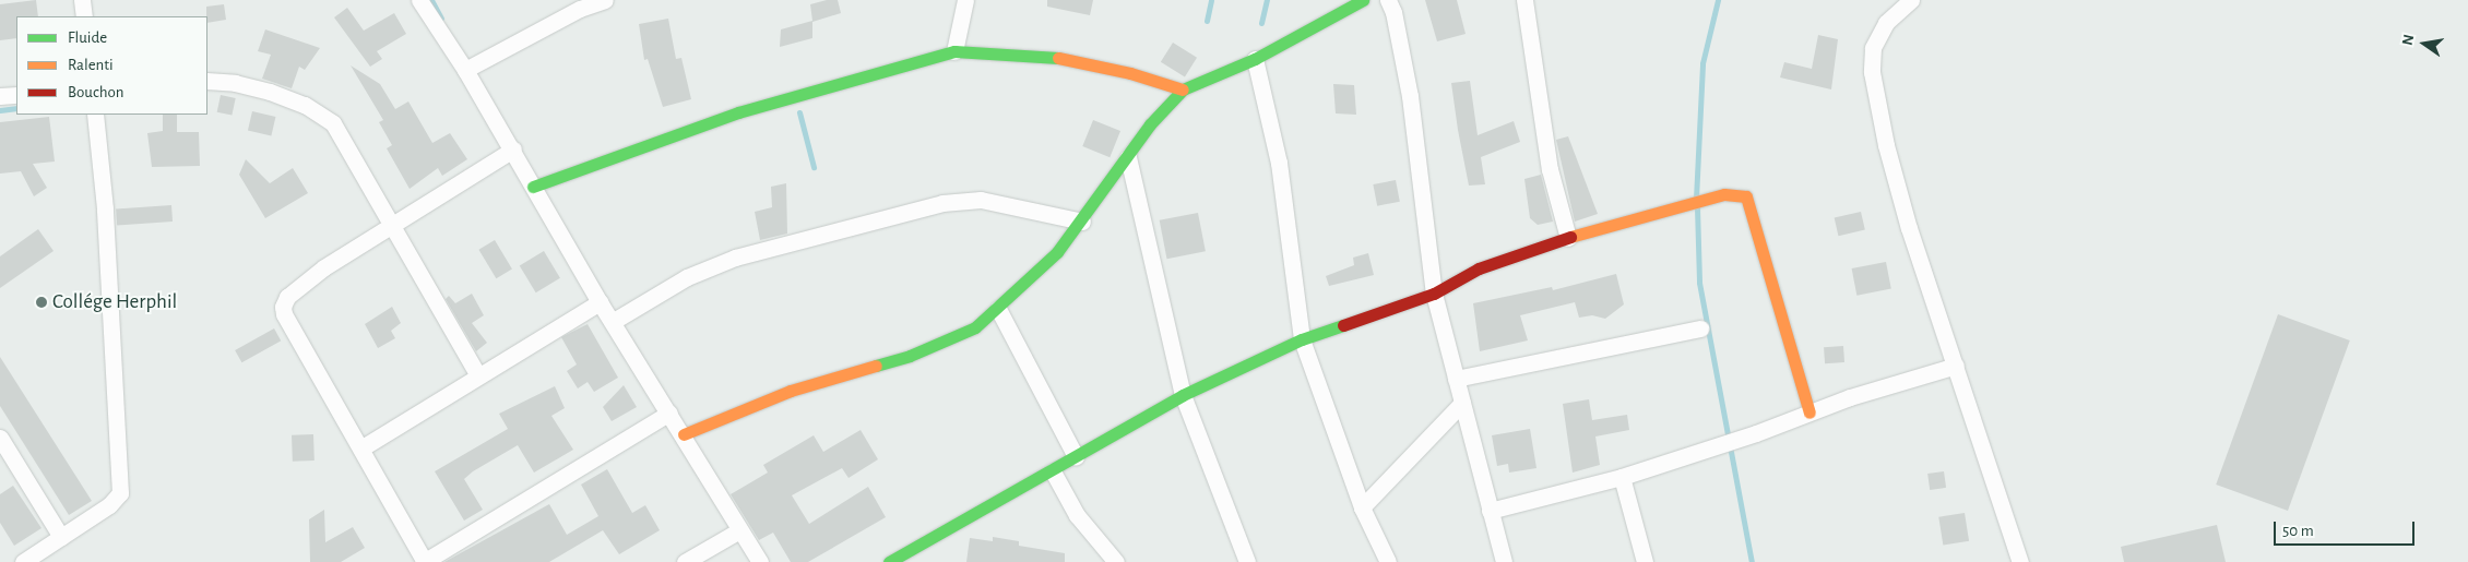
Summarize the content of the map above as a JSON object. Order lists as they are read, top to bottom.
{
  "places": ["Collége Herphil"],
  "legend": ["Fluide", "Ralenti", "Bouchon"],
  "scale_bar": "50 m",
  "north": "left"
}
